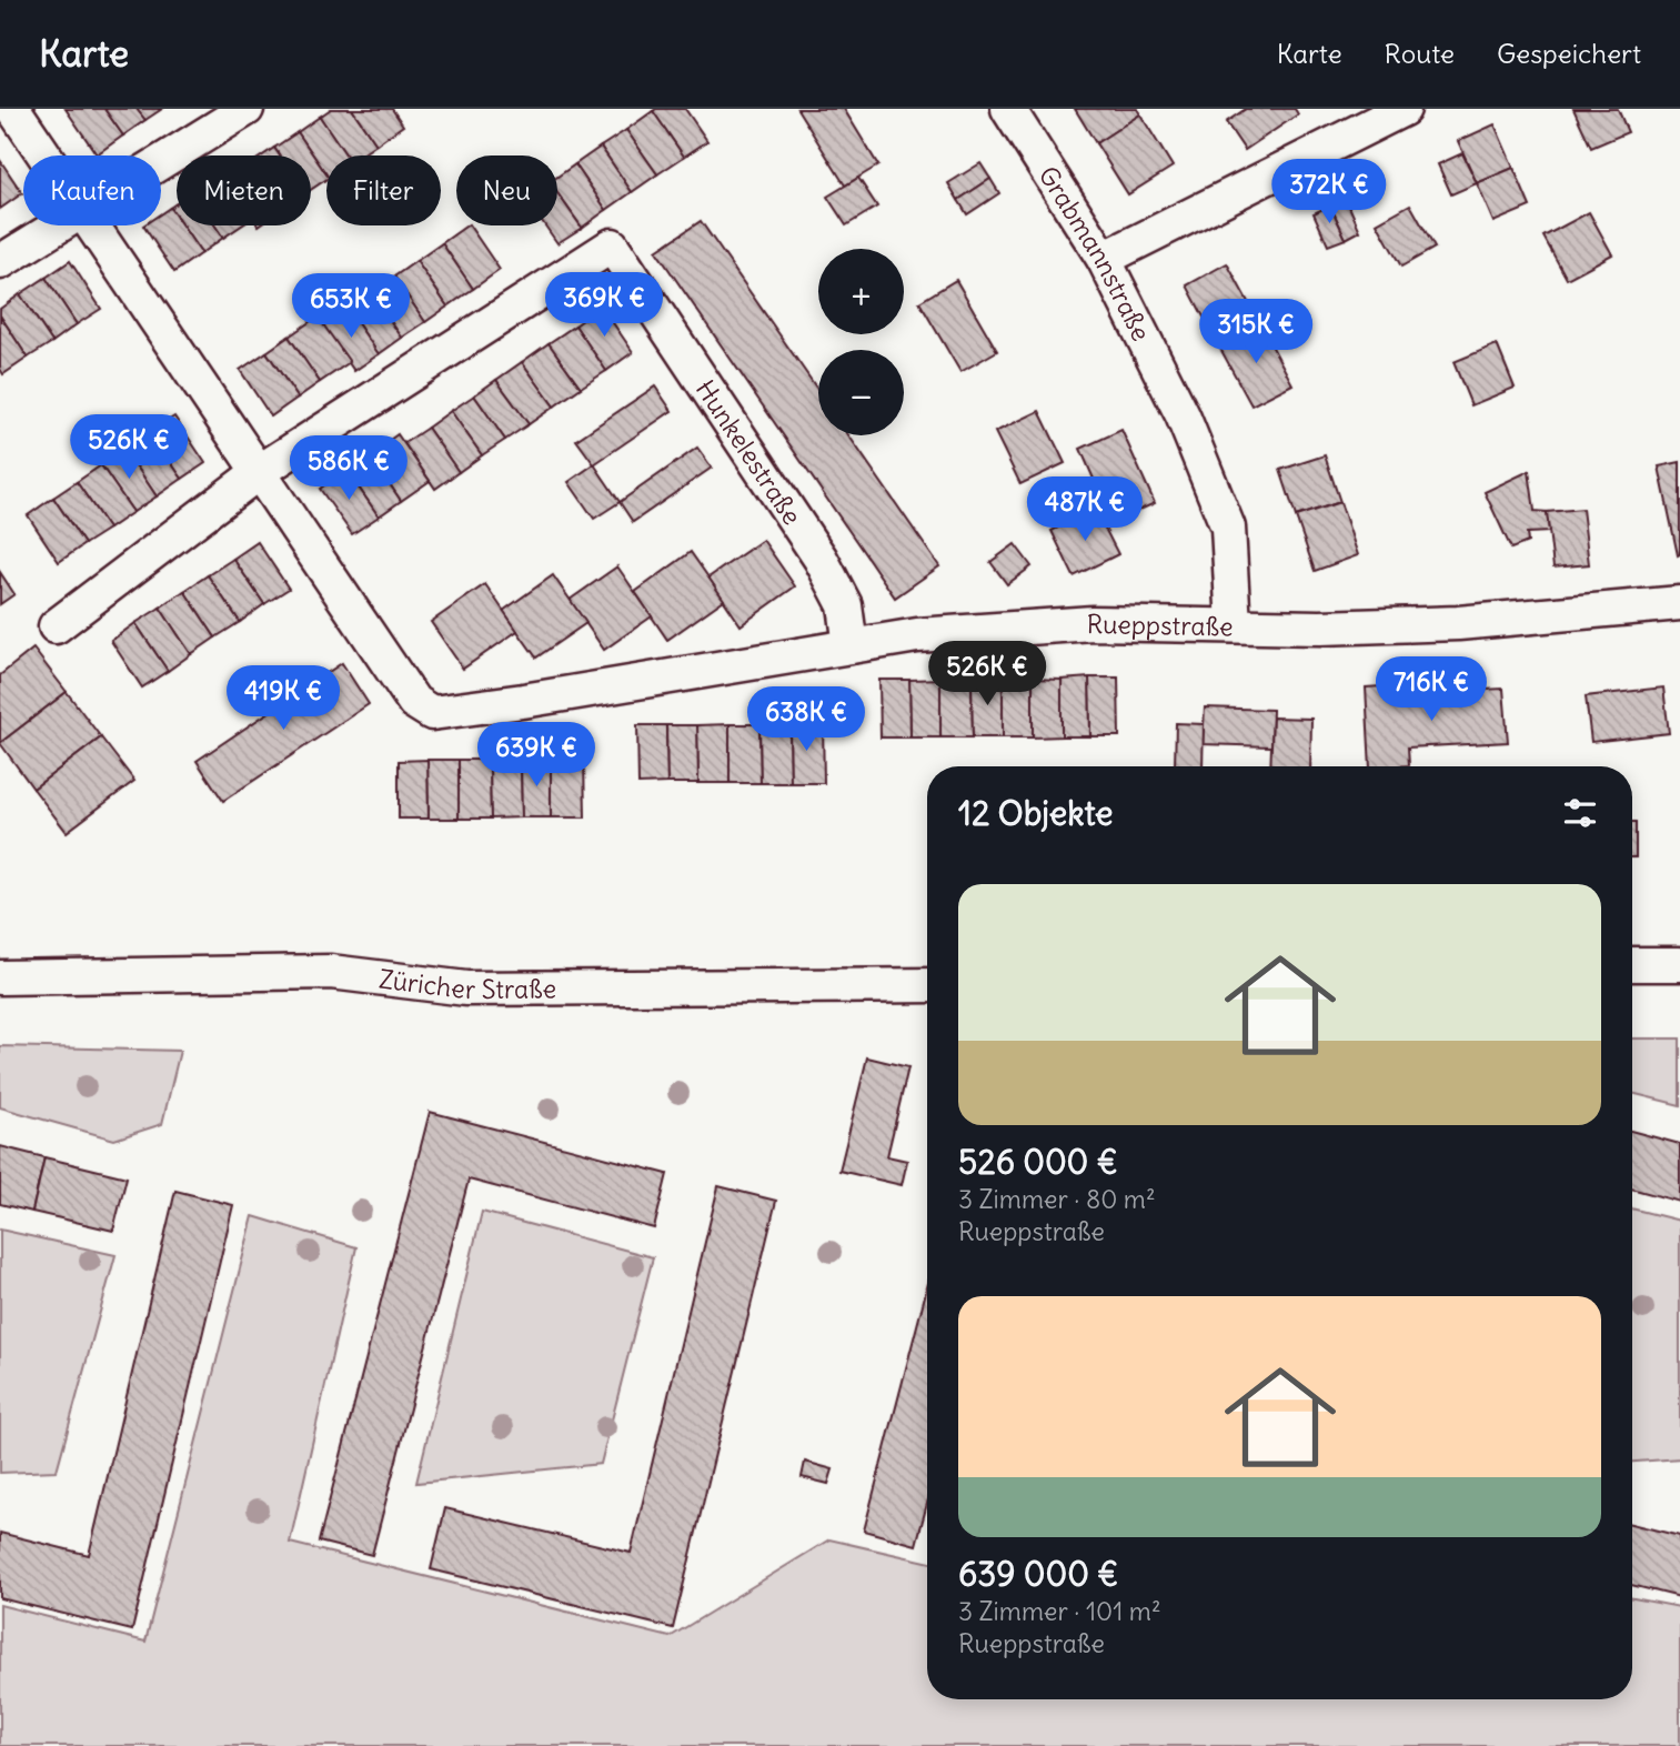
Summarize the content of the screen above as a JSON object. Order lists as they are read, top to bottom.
{
  "streets": {
    "street": [
      "Grabmannstraße",
      "Hunkelestraße",
      "Rueppstraße",
      "Züricher Straße"
    ]
  },
  "crossings": [
    ["Grabmannstraße", "Rueppstraße"],
    ["Hunkelestraße", "Rueppstraße"]
  ],
  "page": {
    "header": "Karte",
    "nav": ["Karte", "Route", "Gespeichert"],
    "chip": [
      "Kaufen",
      "Mieten",
      "Filter",
      "Neu"
    ],
    "price": [
      "372K €",
      "369K €",
      "653K €",
      "315K €",
      "526K €",
      "586K €",
      "487K €",
      "526K €",
      "716K €",
      "419K €",
      "638K €",
      "639K €"
    ],
    "map_buttons": ["+", "−"],
    "heading": "12 Objekte",
    "list": [
      {
        "name": "526 000 €",
        "note": "3 Zimmer · 80 m² · Rueppstraße"
      },
      {
        "name": "639 000 €",
        "note": "3 Zimmer · 101 m² · Rueppstraße"
      }
    ]
  }
}
